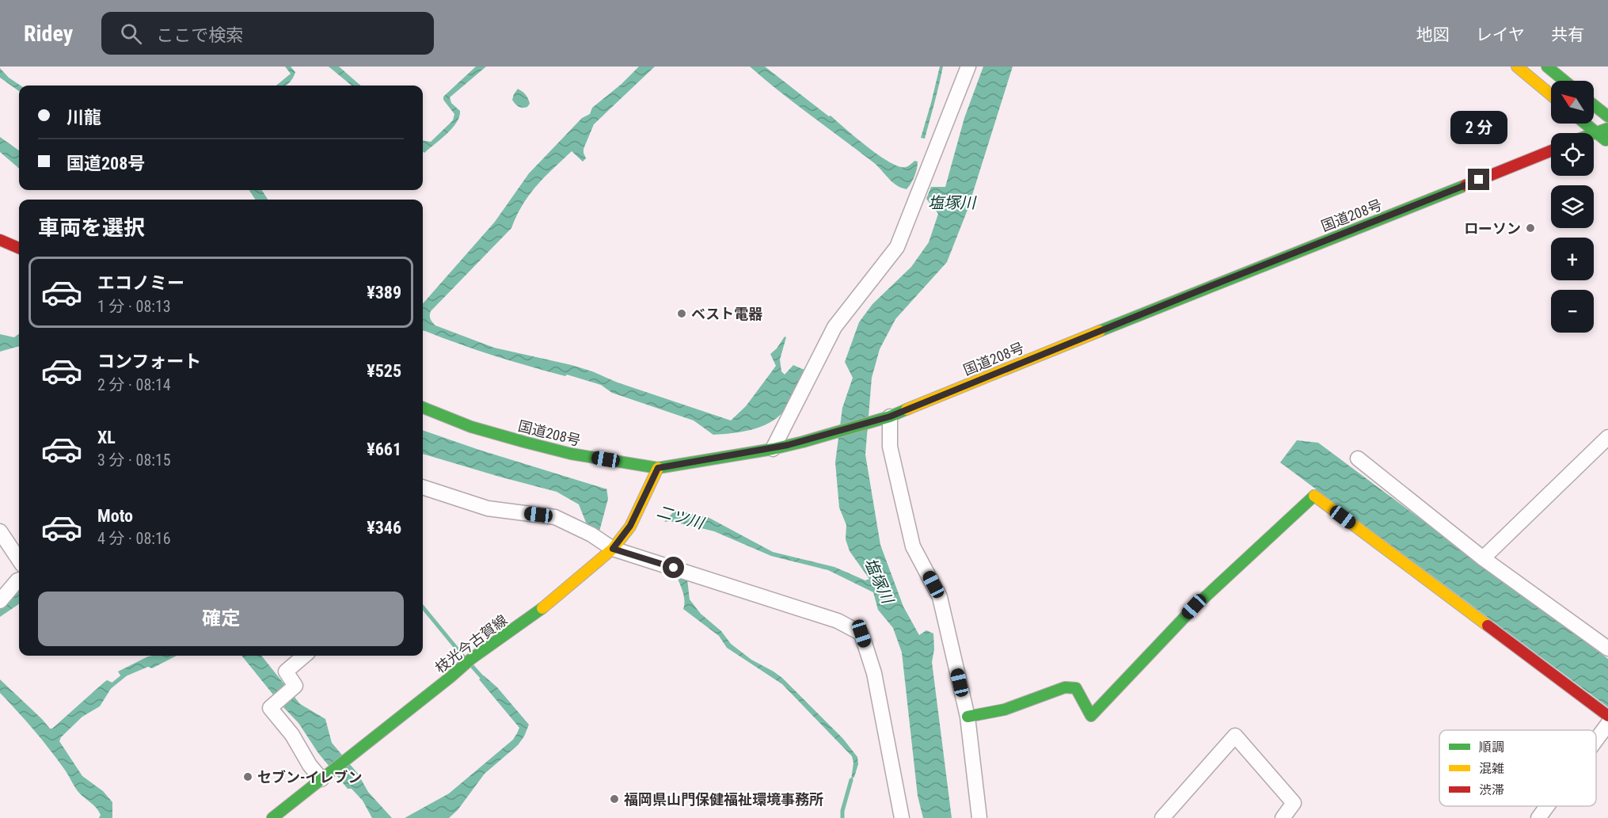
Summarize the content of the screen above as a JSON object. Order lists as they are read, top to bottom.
{
  "streets": {
    "main road": ["国道208号", "枝光今古賀線"]
  },
  "crossings": [
    ["国道208号", "枝光今古賀線"]
  ],
  "water": ["塩塚川", "二ツ川"],
  "places": [
    "ローソン",
    "ベスト電器",
    "セブン-イレブン",
    "福岡県山門保健福祉環境事務所"
  ],
  "legend": ["順調", "混雑", "渋滞"],
  "north": "top left",
  "page": {
    "header": "Ridey",
    "search": "ここで検索",
    "nav": ["地図", "レイヤ", "共有"],
    "map_buttons": ["+", "−"],
    "banner": ["川龍", "国道208号"],
    "bubble": "2 分",
    "heading": "車両を選択",
    "list": [
      {
        "name": "エコノミー",
        "note": "1 分 · 08:13",
        "value": "¥389"
      },
      {
        "name": "コンフォート",
        "note": "2 分 · 08:14",
        "value": "¥525"
      },
      {
        "name": "XL",
        "note": "3 分 · 08:15",
        "value": "¥661"
      },
      {
        "name": "Moto",
        "note": "4 分 · 08:16",
        "value": "¥346"
      }
    ],
    "buttons": "確定"
  }
}
